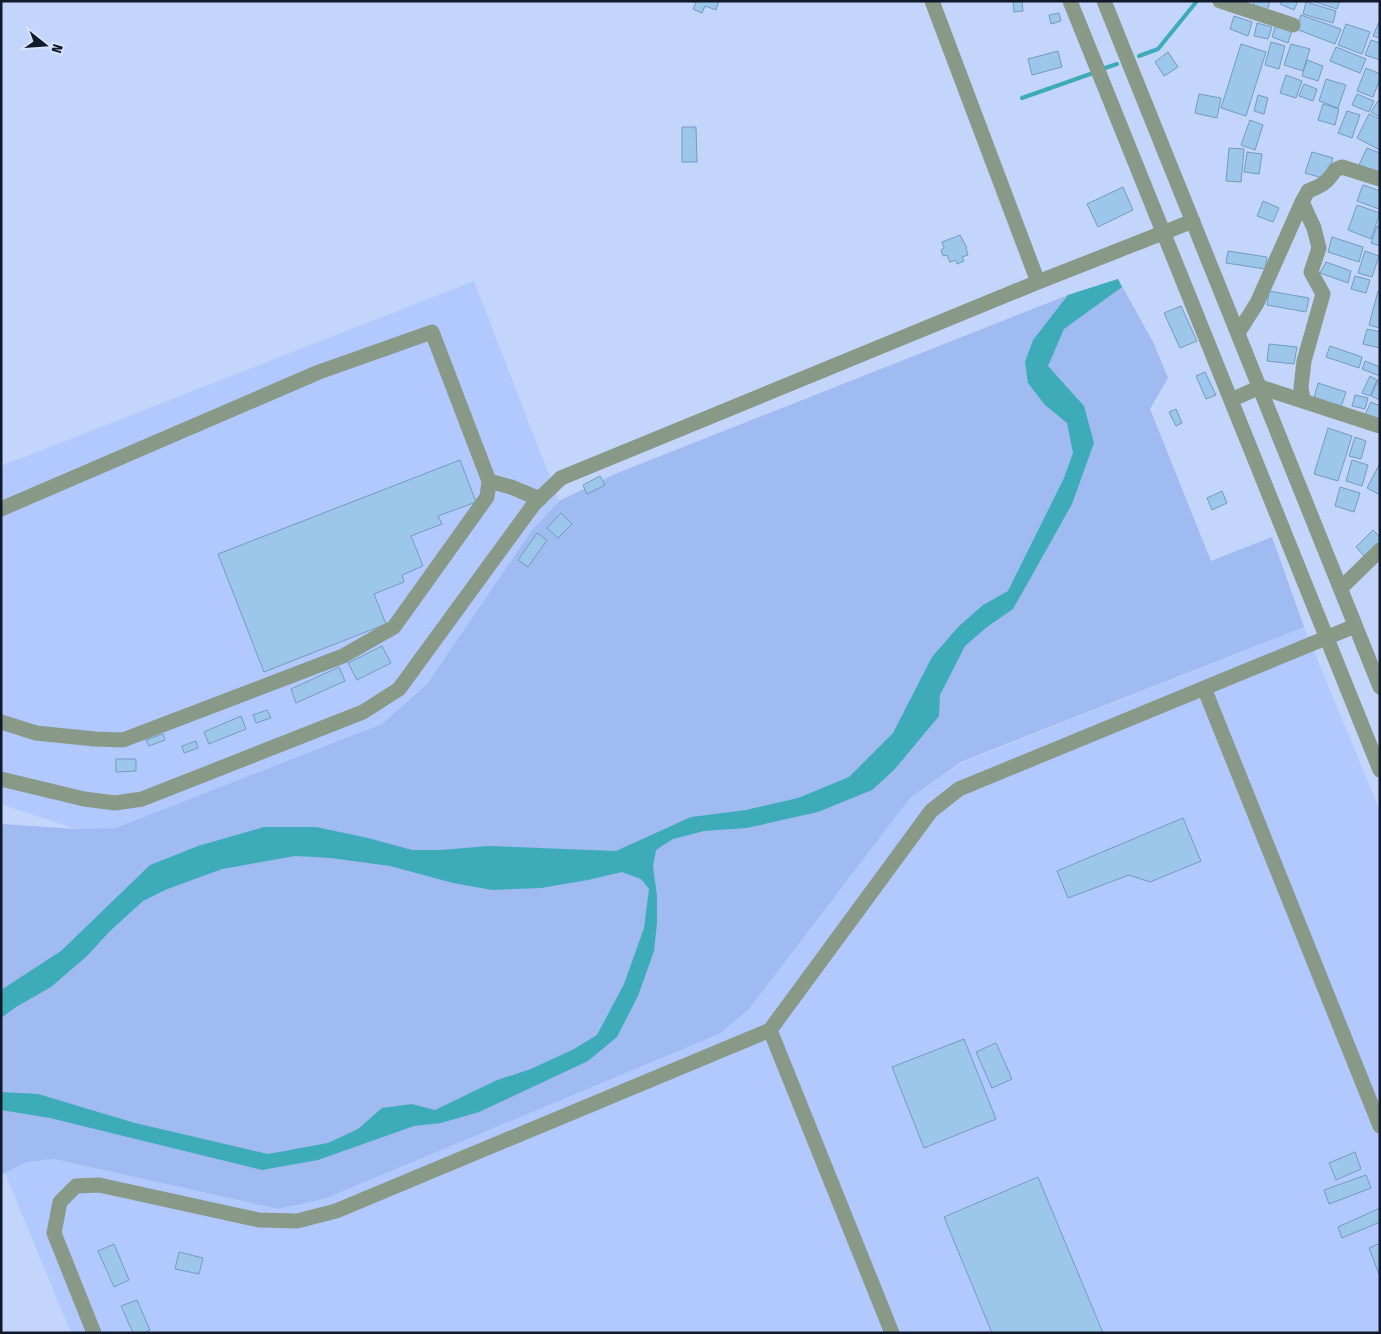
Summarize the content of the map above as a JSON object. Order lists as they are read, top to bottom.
{
  "north": "right"
}
